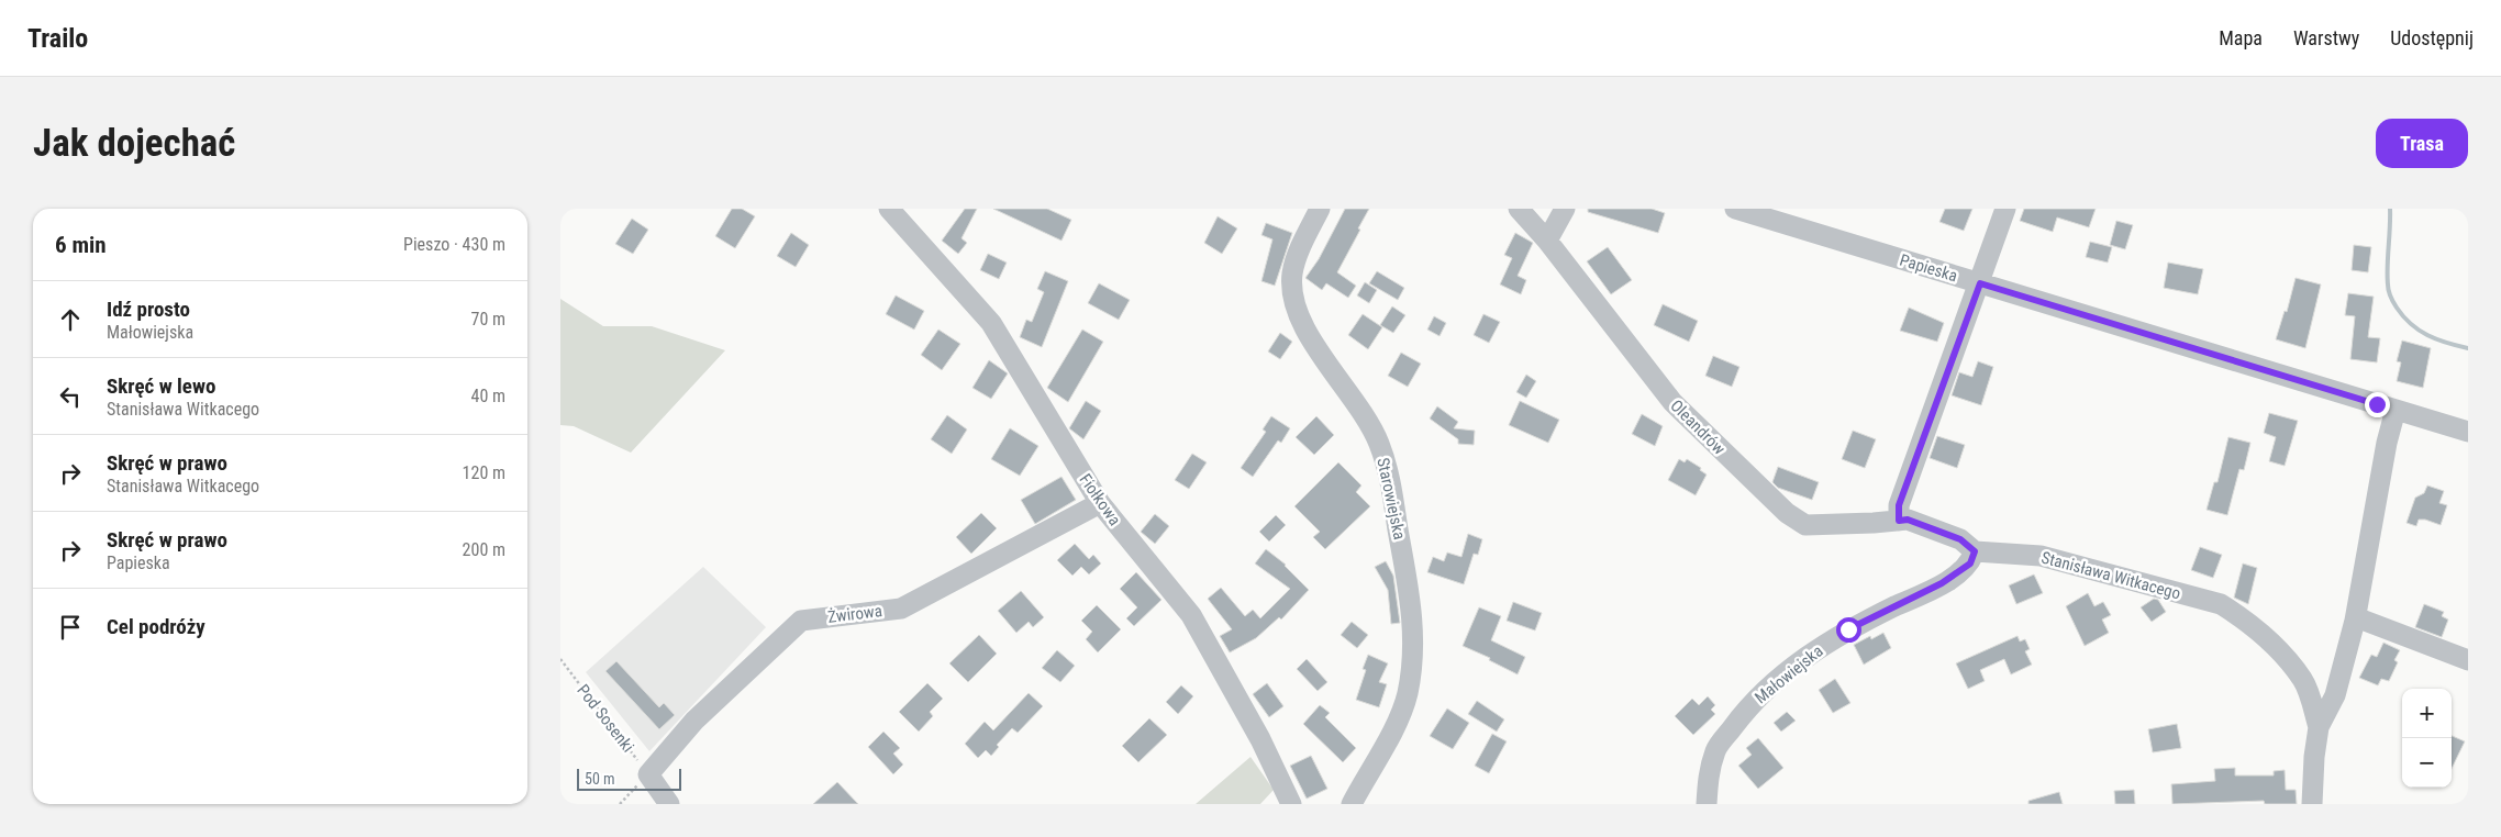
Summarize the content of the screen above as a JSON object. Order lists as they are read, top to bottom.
{
  "streets": {
    "street": [
      "Papieska",
      "Oleandrów",
      "Starowiejska",
      "Fiołkowa",
      "Stanisława Witkacego",
      "Żwirowa",
      "Małowiejska"
    ],
    "path": ["Pod Sosenki"]
  },
  "crossings": [
    ["Papieska", "Stanisława Witkacego"],
    ["Fiołkowa", "Żwirowa"],
    ["Stanisława Witkacego", "Małowiejska"],
    ["Żwirowa", "Pod Sosenki"]
  ],
  "scale_bar": "50 m",
  "page": {
    "header": "Trailo",
    "nav": ["Mapa", "Warstwy", "Udostępnij"],
    "buttons": "Trasa",
    "title": "Jak dojechać",
    "heading": ["6 min", "Pieszo · 430 m"],
    "list": [
      ["Idź prosto", "Małowiejska", "70 m"],
      ["Skręć w lewo", "Stanisława Witkacego", "40 m"],
      ["Skręć w prawo", "Stanisława Witkacego", "120 m"],
      ["Skręć w prawo", "Papieska", "200 m"],
      "Cel podróży"
    ],
    "map_buttons": ["+", "−"],
    "scale": "50 m"
  }
}
